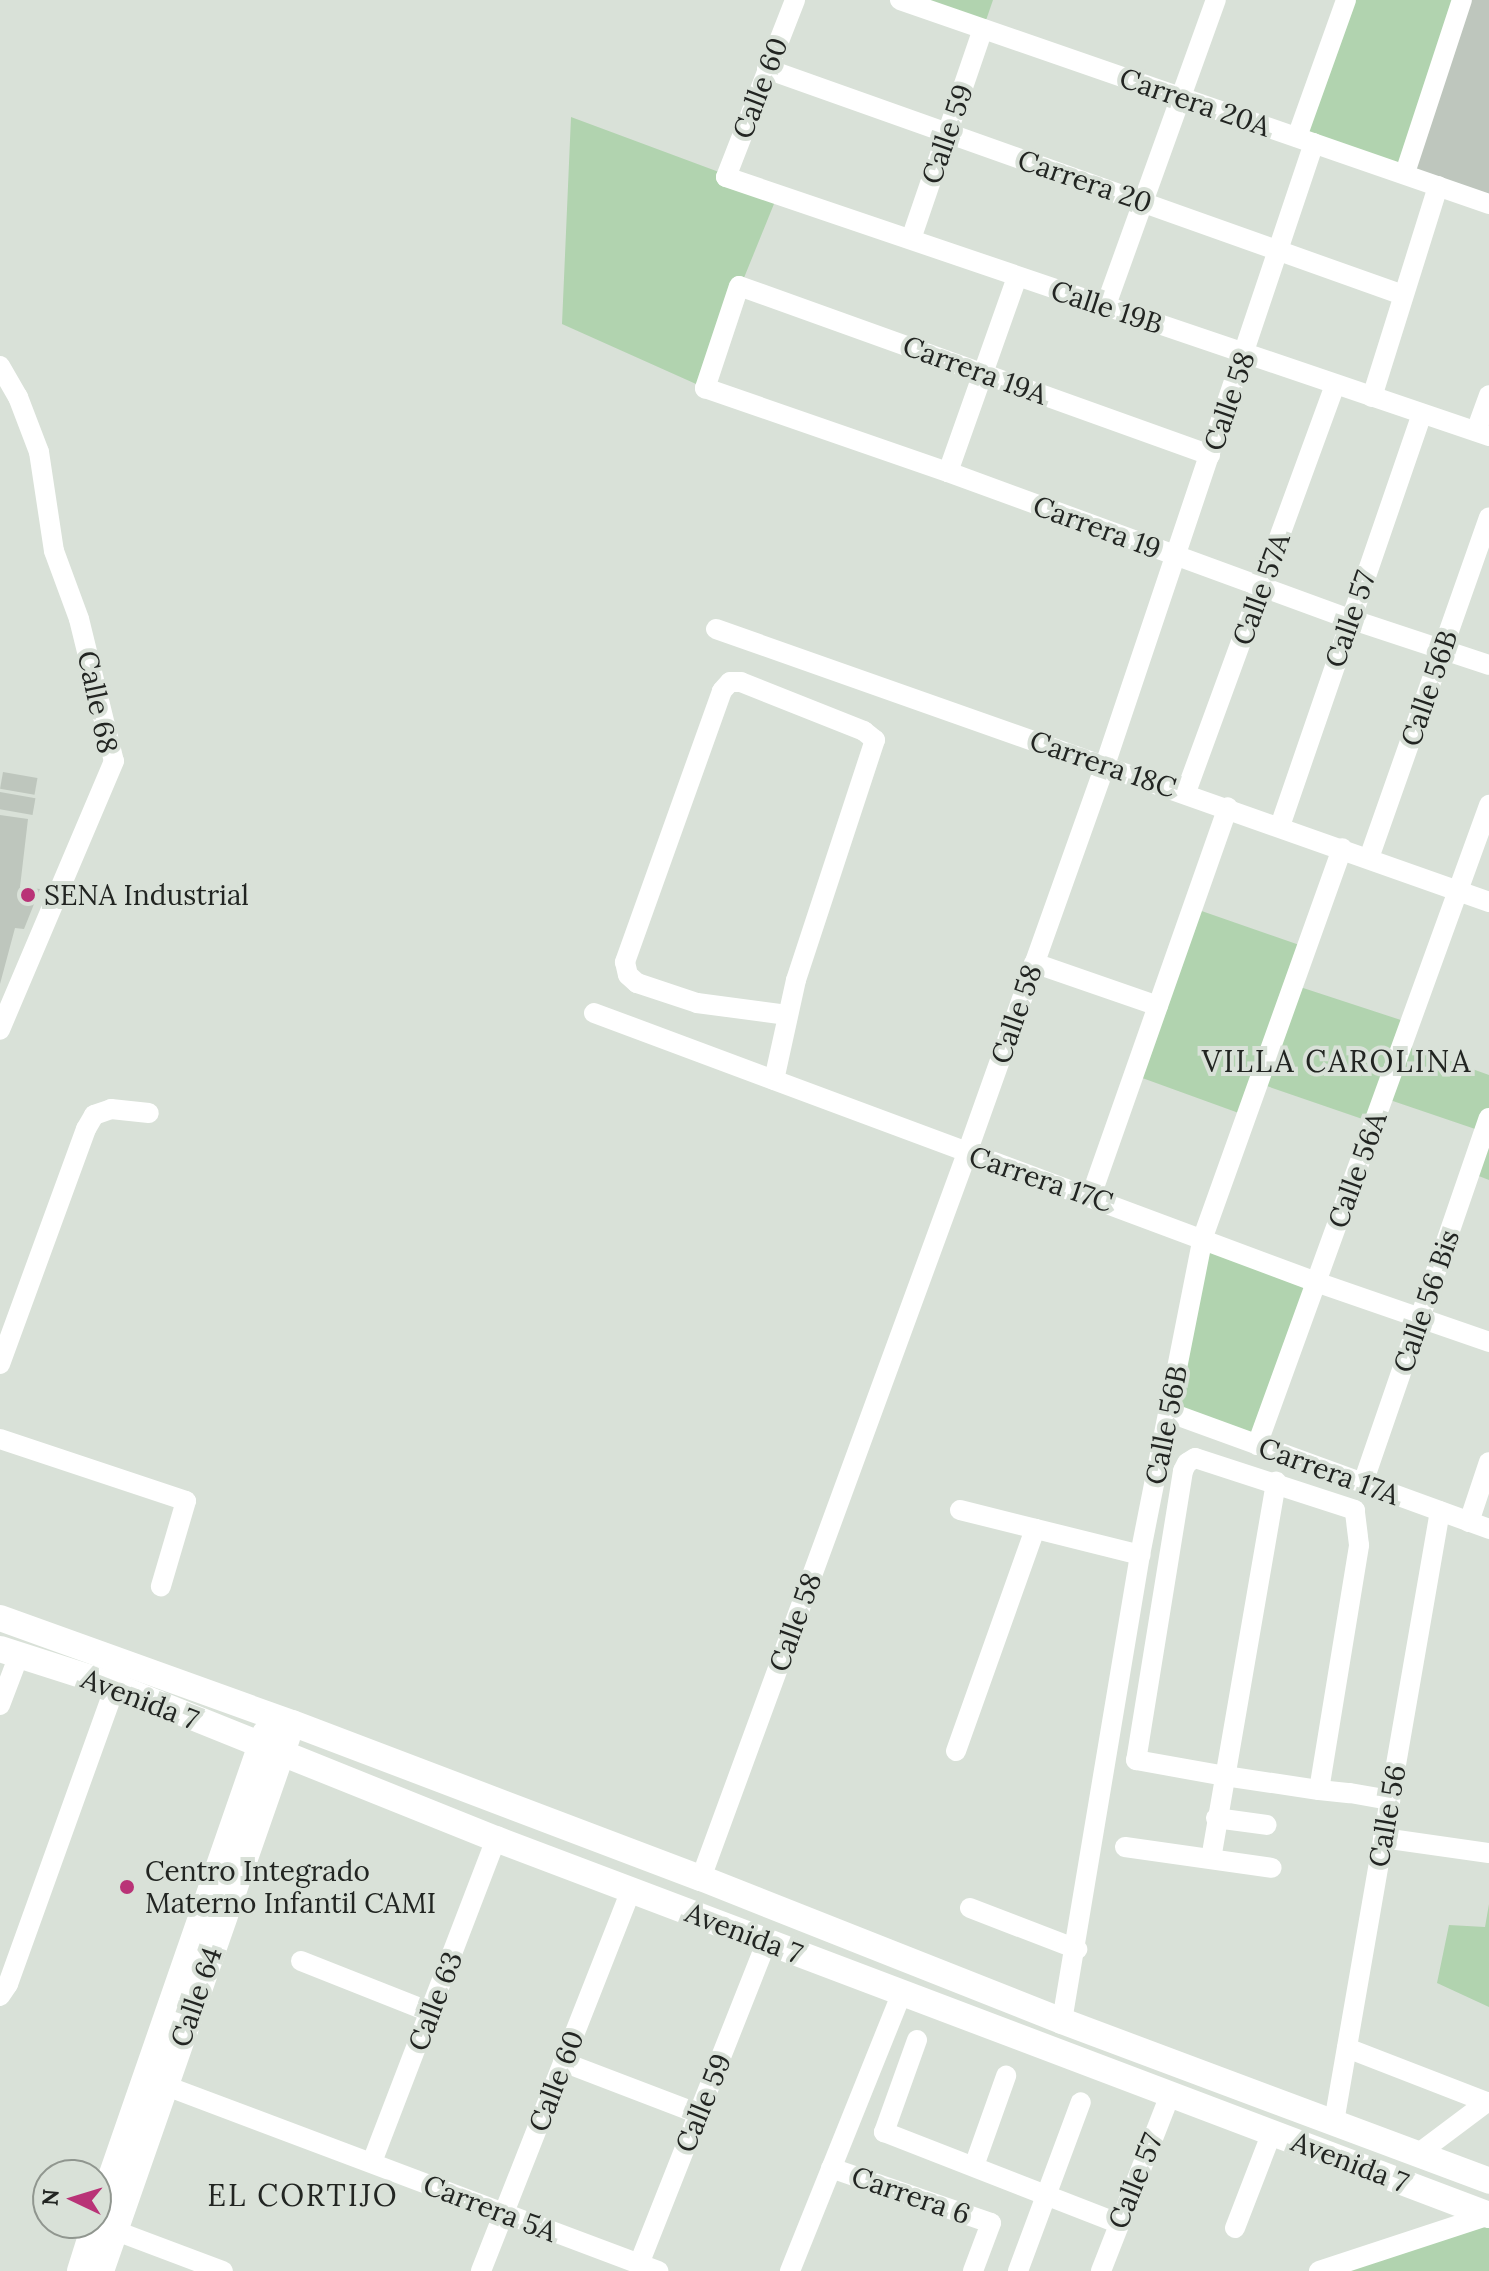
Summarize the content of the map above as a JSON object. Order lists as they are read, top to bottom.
{
  "streets": {
    "main road": ["Avenida 7", "Calle 64"],
    "street": [
      "Calle 60",
      "Carrera 20A",
      "Calle 59",
      "Carrera 20",
      "Calle 19B",
      "Carrera 19A",
      "Calle 58",
      "Carrera 19",
      "Calle 57A",
      "Calle 57",
      "Calle 56B",
      "Calle 68",
      "Carrera 18C",
      "Calle 56A",
      "Carrera 17C",
      "Calle 56 Bis",
      "Carrera 17A",
      "Calle 56",
      "Calle 63",
      "Carrera 6",
      "Carrera 5A"
    ]
  },
  "crossings": [
    ["Calle 60", "Carrera 20"],
    ["Calle 60", "Calle 19B"],
    ["Calle 60", "Avenida 7"],
    ["Calle 60", "Carrera 5A"],
    ["Carrera 20A", "Calle 59"],
    ["Carrera 20A", "Calle 58"],
    ["Calle 59", "Carrera 20"],
    ["Calle 59", "Calle 19B"],
    ["Calle 59", "Avenida 7"],
    ["Calle 59", "Carrera 5A"],
    ["Carrera 20", "Calle 58"],
    ["Calle 19B", "Calle 58"],
    ["Calle 19B", "Calle 57A"],
    ["Calle 19B", "Calle 57"],
    ["Carrera 19A", "Calle 58"],
    ["Carrera 19A", "Carrera 19"],
    ["Calle 58", "Carrera 19"],
    ["Calle 58", "Carrera 18C"],
    ["Calle 58", "Carrera 17C"],
    ["Calle 58", "Avenida 7"],
    ["Carrera 19", "Calle 57A"],
    ["Carrera 19", "Calle 57"],
    ["Carrera 19", "Calle 56B"],
    ["Calle 57A", "Carrera 18C"],
    ["Calle 57", "Carrera 18C"],
    ["Calle 57", "Avenida 7"],
    ["Calle 56B", "Carrera 18C"],
    ["Calle 56B", "Carrera 17C"],
    ["Calle 56B", "Carrera 17A"],
    ["Calle 56B", "Avenida 7"],
    ["Carrera 18C", "Calle 56A"],
    ["Calle 56A", "Carrera 17C"],
    ["Calle 56A", "Carrera 17A"],
    ["Carrera 17C", "Calle 56 Bis"],
    ["Calle 56 Bis", "Carrera 17A"],
    ["Carrera 17A", "Calle 56"],
    ["Avenida 7", "Calle 56"],
    ["Avenida 7", "Calle 64"],
    ["Avenida 7", "Calle 63"],
    ["Calle 64", "Carrera 5A"],
    ["Calle 63", "Carrera 5A"]
  ],
  "districts": ["VILLA CAROLINA", "EL CORTIJO"],
  "places": ["SENA Industrial", "Centro Integrado Materno Infantil CAMI"],
  "north": "left"
}
